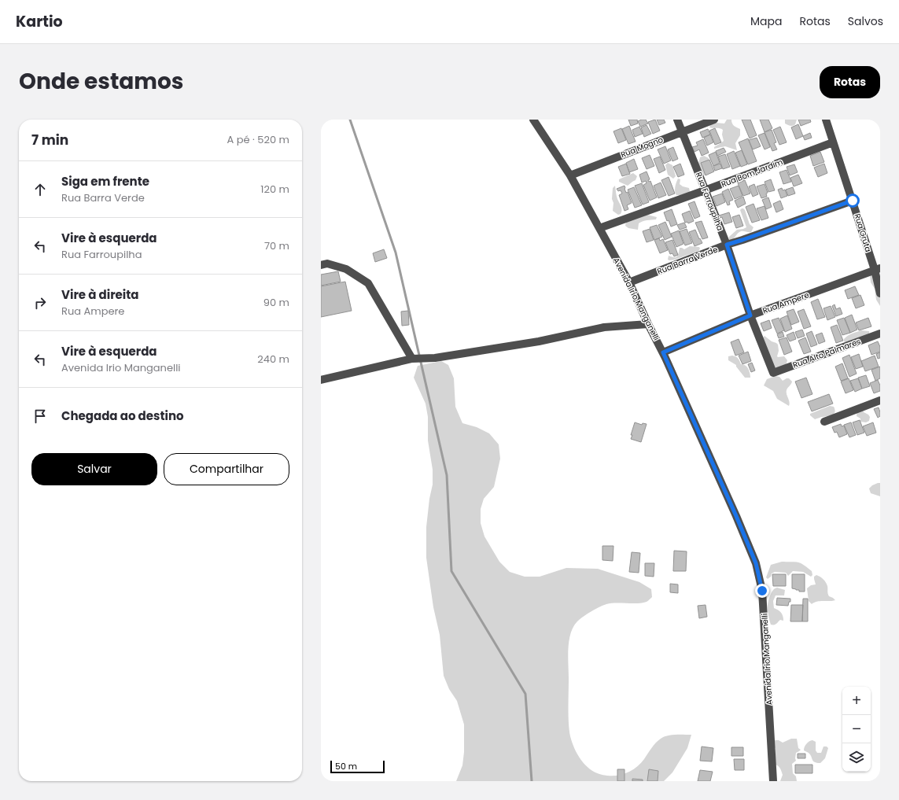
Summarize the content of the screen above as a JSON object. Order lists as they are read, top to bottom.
{
  "streets": {
    "street": [
      "Rua Mogno",
      "Rua Bom Jardim",
      "Rua Farroupilha",
      "Rua Gruta",
      "Rua Barra Verde",
      "Avenida Irio Manganelli",
      "Rua Ampere",
      "Rua Alto Palmares"
    ]
  },
  "crossings": [
    ["Rua Mogno", "Rua Farroupilha"],
    ["Rua Mogno", "Avenida Irio Manganelli"],
    ["Rua Bom Jardim", "Rua Farroupilha"],
    ["Rua Bom Jardim", "Rua Gruta"],
    ["Rua Bom Jardim", "Avenida Irio Manganelli"],
    ["Rua Farroupilha", "Rua Barra Verde"],
    ["Rua Farroupilha", "Rua Ampere"],
    ["Rua Farroupilha", "Rua Alto Palmares"],
    ["Rua Gruta", "Rua Barra Verde"],
    ["Rua Gruta", "Rua Ampere"],
    ["Rua Barra Verde", "Avenida Irio Manganelli"],
    ["Avenida Irio Manganelli", "Rua Ampere"]
  ],
  "scale_bar": "50 m",
  "page": {
    "header": "Kartio",
    "nav": ["Mapa", "Rotas", "Salvos"],
    "title": "Onde estamos",
    "buttons": [
      "Rotas",
      ["Salvar", "Compartilhar"]
    ],
    "heading": ["7 min", "A pé · 520 m"],
    "list": [
      ["Siga em frente", "Rua Barra Verde", "120 m"],
      ["Vire à esquerda", "Rua Farroupilha", "70 m"],
      ["Vire à direita", "Rua Ampere", "90 m"],
      ["Vire à esquerda", "Avenida Irio Manganelli", "240 m"],
      "Chegada ao destino"
    ],
    "map_buttons": ["+", "−"],
    "scale": "50 m"
  }
}
